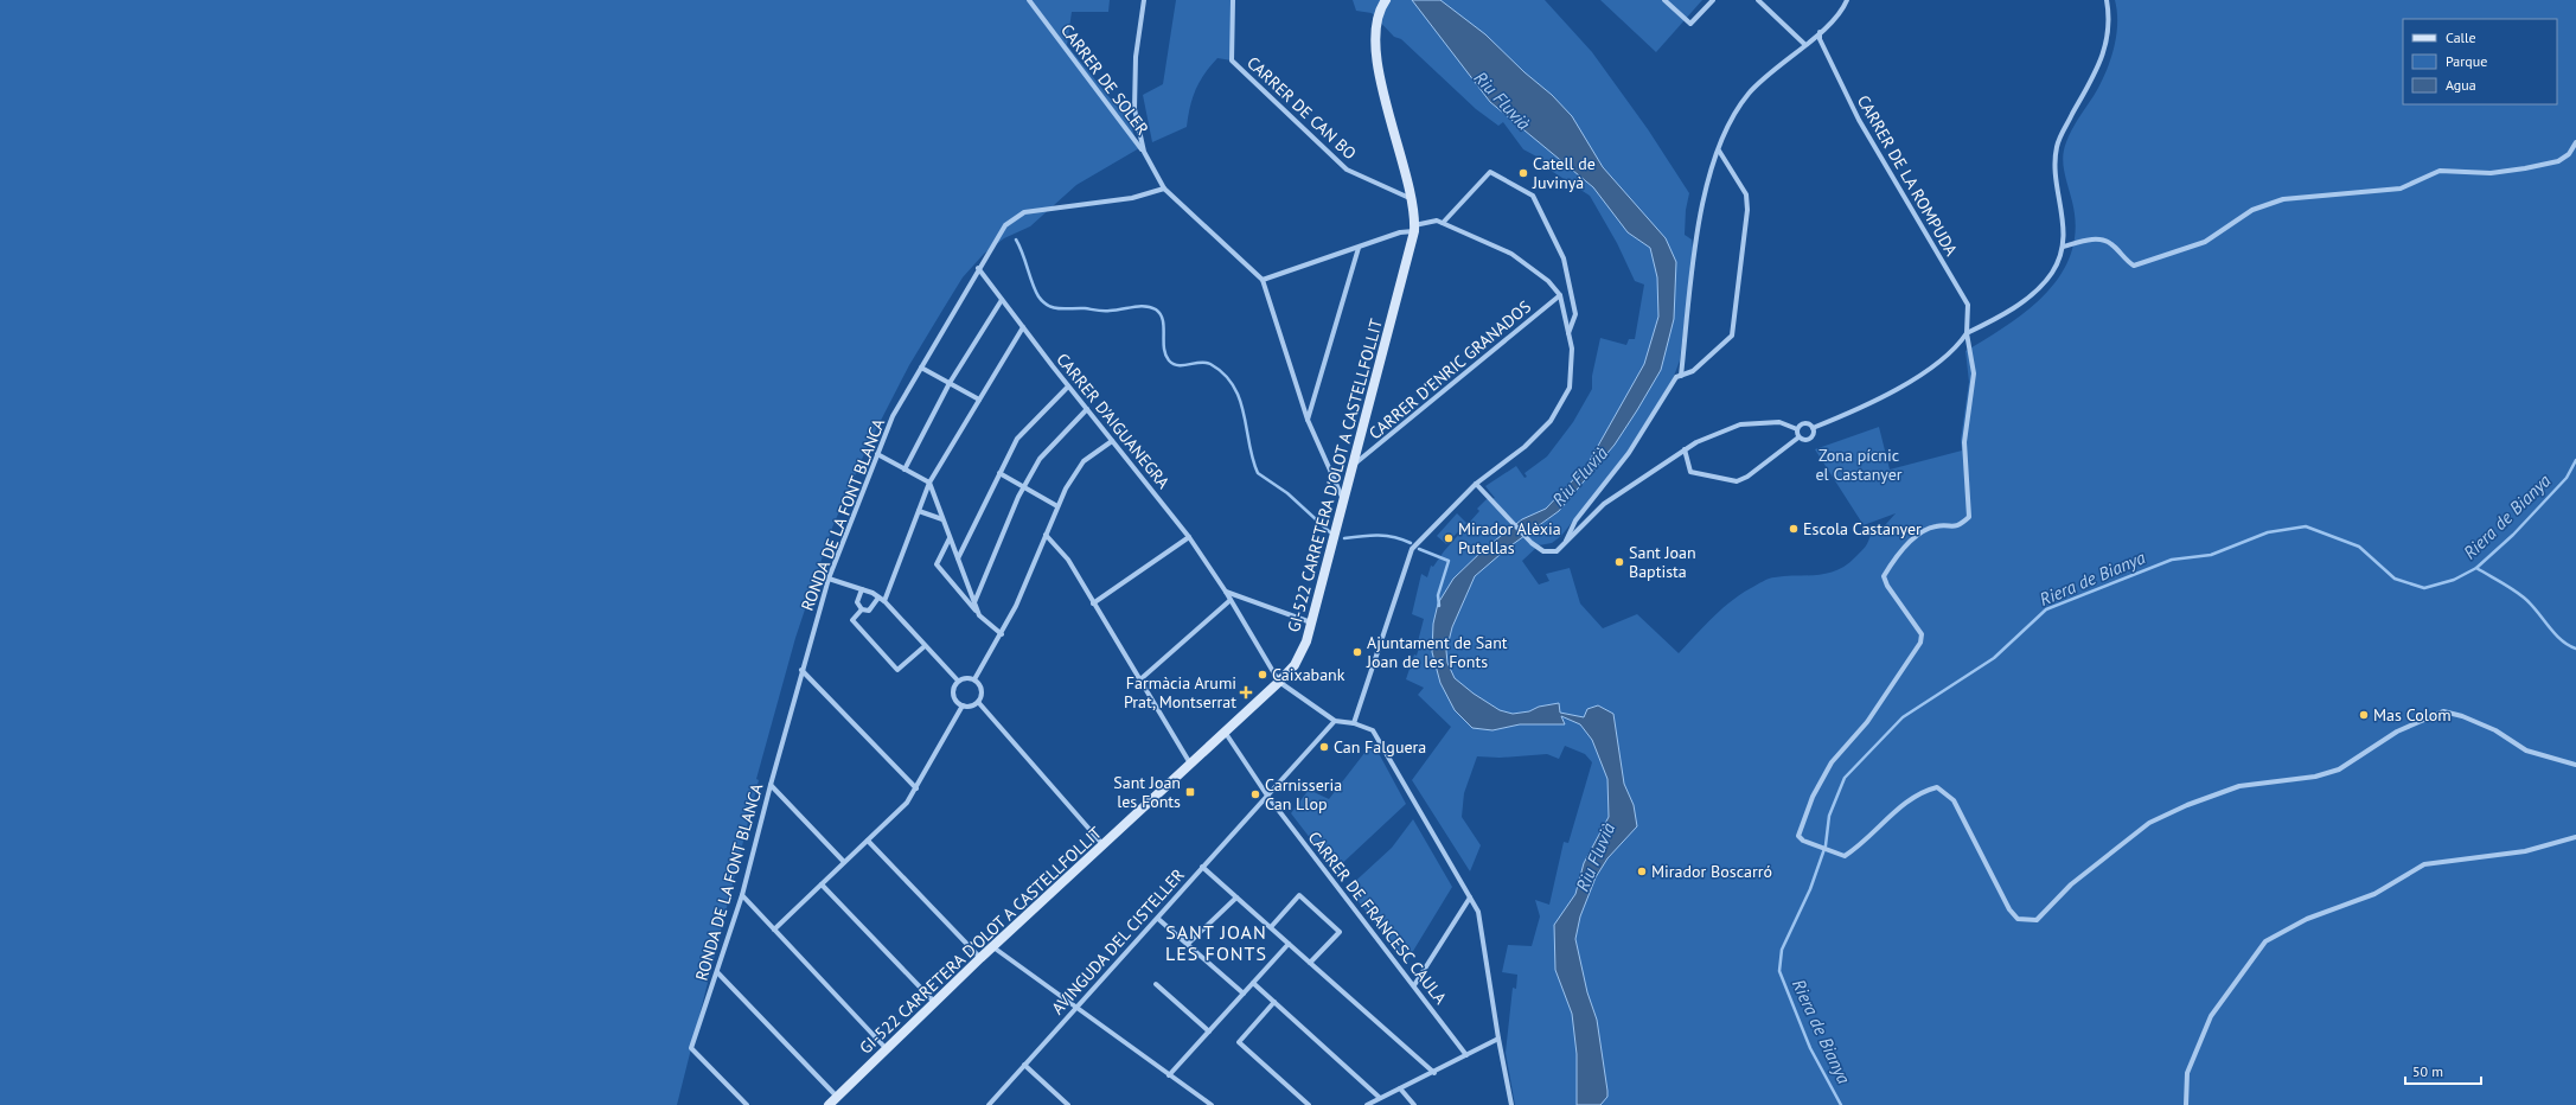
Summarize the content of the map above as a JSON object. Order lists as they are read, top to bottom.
{
  "streets": {
    "street": [
      "CARRER DE SOLER",
      "CARRER DE CAN BO",
      "CARRER DE LA ROMPUDA",
      "CARRER D'ENRIC GRANADOS",
      "CARRER D'AIGUANEGRA",
      "GI-522 CARRETERA D'OLOT A CASTELLFOLLIT",
      "RONDA DE LA FONT BLANCA",
      "CARRER DE FRANCESC CAULA",
      "AVINGUDA DEL CISTELLER"
    ]
  },
  "crossings": [
    ["CARRER DE CAN BO", "GI-522 CARRETERA D'OLOT A CASTELLFOLLIT"],
    ["CARRER D'ENRIC GRANADOS", "GI-522 CARRETERA D'OLOT A CASTELLFOLLIT"],
    ["CARRER D'AIGUANEGRA", "GI-522 CARRETERA D'OLOT A CASTELLFOLLIT"],
    ["CARRER D'AIGUANEGRA", "RONDA DE LA FONT BLANCA"],
    ["GI-522 CARRETERA D'OLOT A CASTELLFOLLIT", "CARRER DE FRANCESC CAULA"],
    ["CARRER DE FRANCESC CAULA", "AVINGUDA DEL CISTELLER"]
  ],
  "districts": ["SANT JOAN LES FONTS"],
  "water": ["Riu Fluvià", "Riera de Bianya"],
  "parks": ["Zona pícnic el Castanyer"],
  "places": {
    "other": [
      "Catell de Juvinyà",
      "Escola Castanyer",
      "Mirador Alèxia Putellas",
      "Sant Joan Baptista",
      "Ajuntament de Sant Joan de les Fonts",
      "Caixabank",
      "Mas Colom",
      "Can Falguera",
      "Carnisseria Can Llop",
      "Mirador Boscarró"
    ],
    "health": ["Farmàcia Arumi Prat, Montserrat"],
    "transit": ["Sant Joan les Fonts"]
  },
  "legend": ["Calle", "Parque", "Agua"],
  "scale_bar": "50 m"
}
